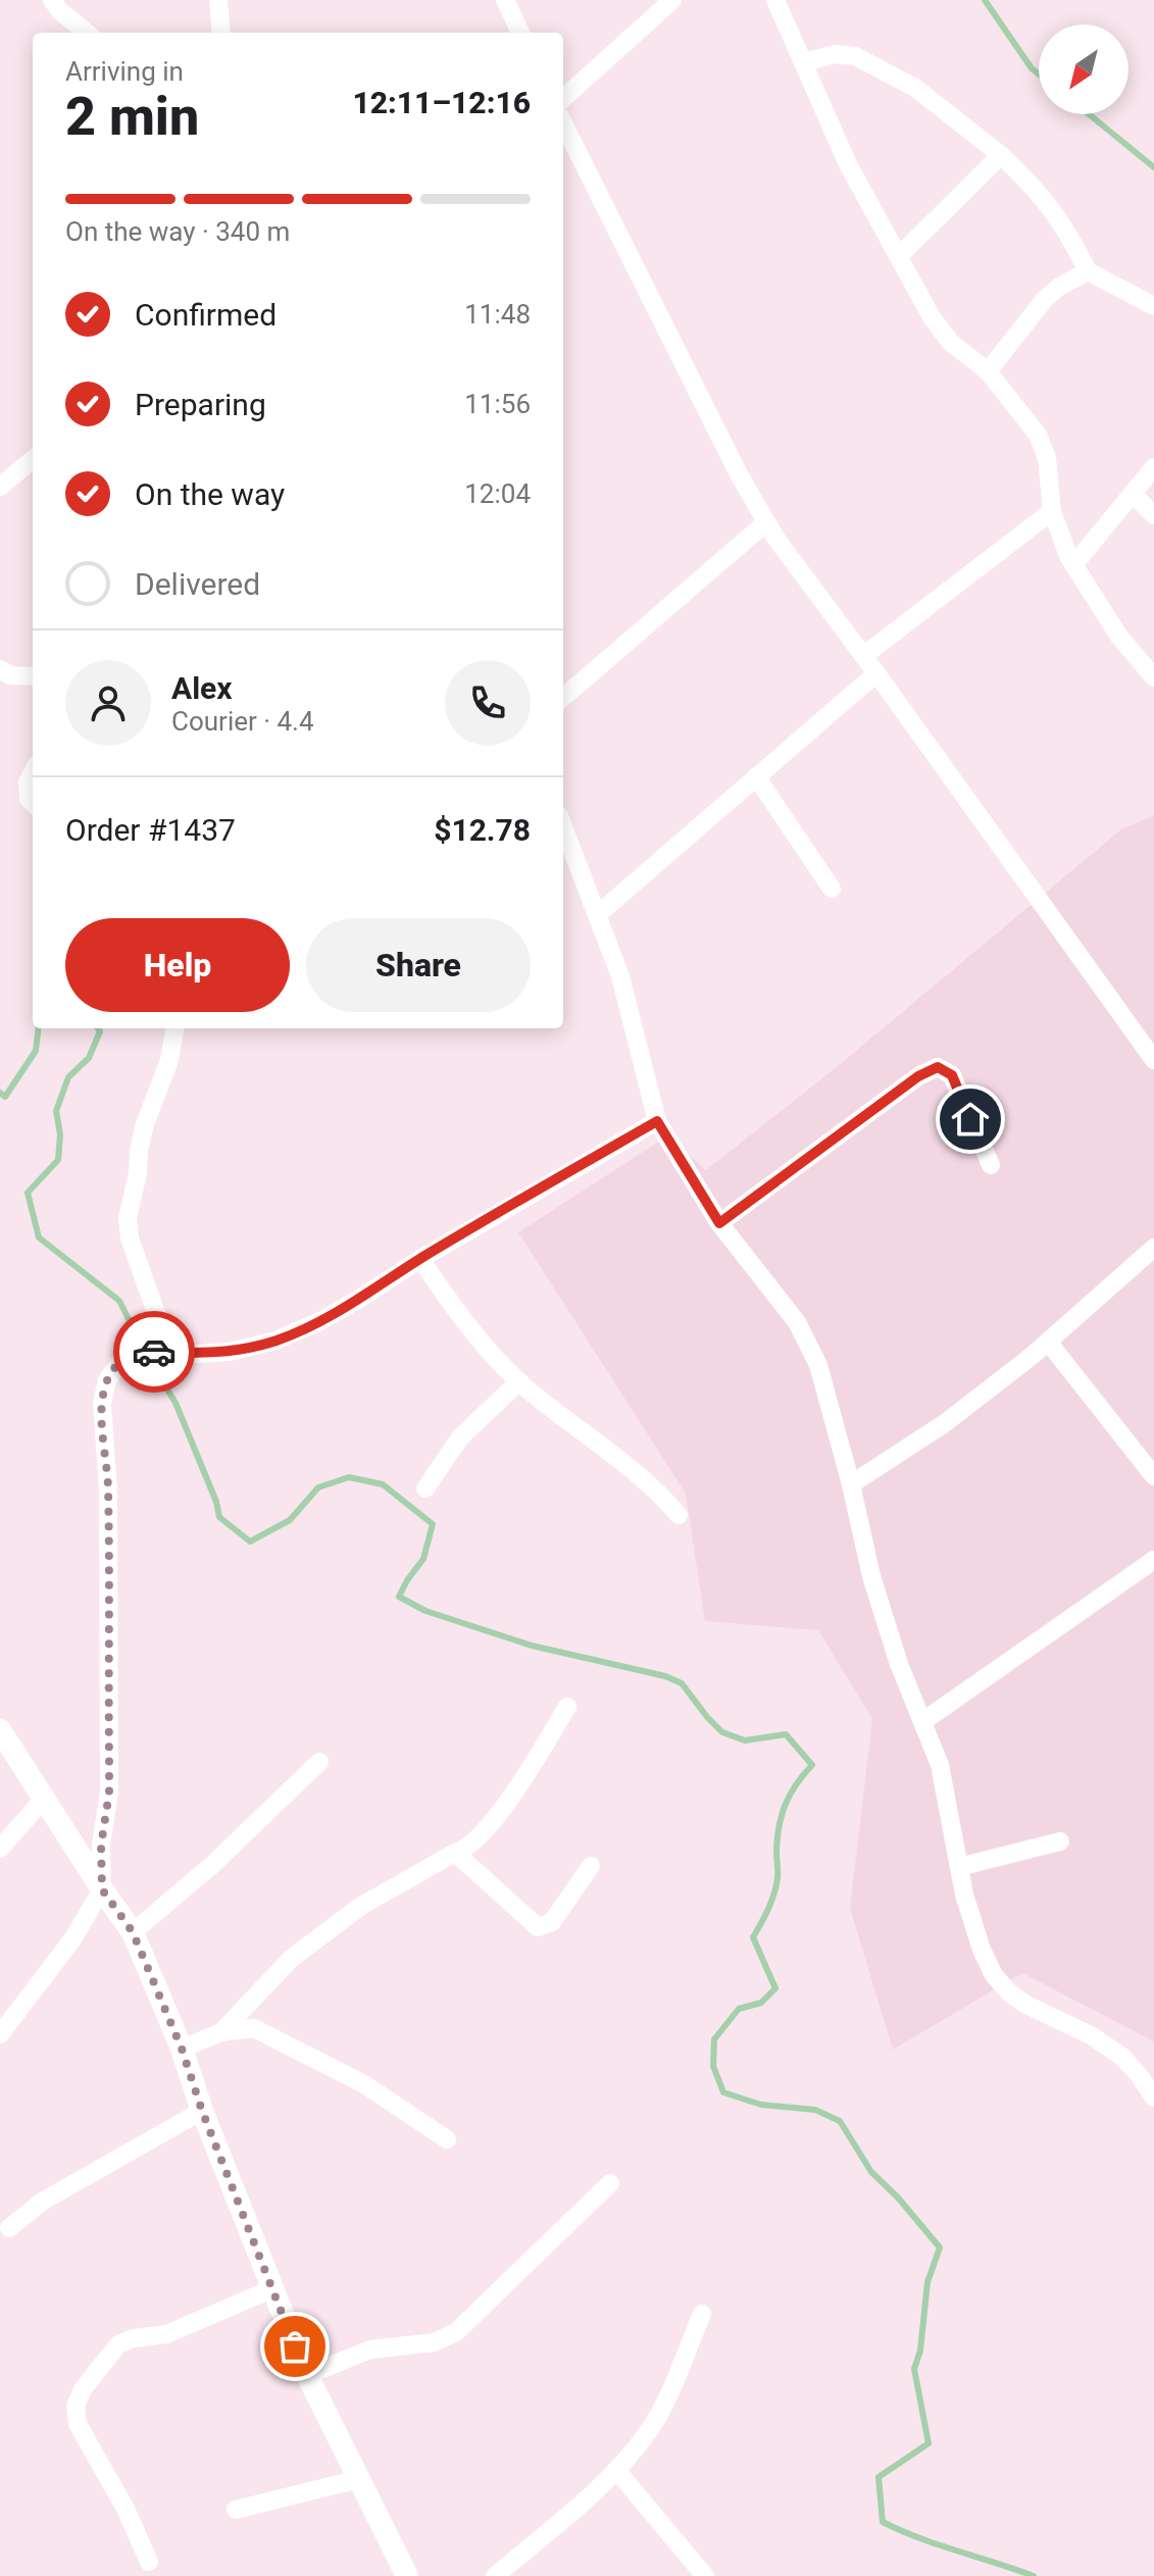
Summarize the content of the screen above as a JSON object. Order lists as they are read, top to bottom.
{
  "north": "bottom left",
  "page": {
    "heading": ["2 min", "Arriving in", "12:11–12:16"],
    "panel": [
      "Alex",
      "Courier · 4.4",
      "Order #1437",
      "$12.78"
    ],
    "bar": "On the way · 340 m",
    "list": [
      ["Confirmed", "11:48"],
      ["Preparing", "11:56"],
      ["On the way", "12:04"],
      "Delivered"
    ],
    "buttons": ["Help", "Share"]
  }
}
